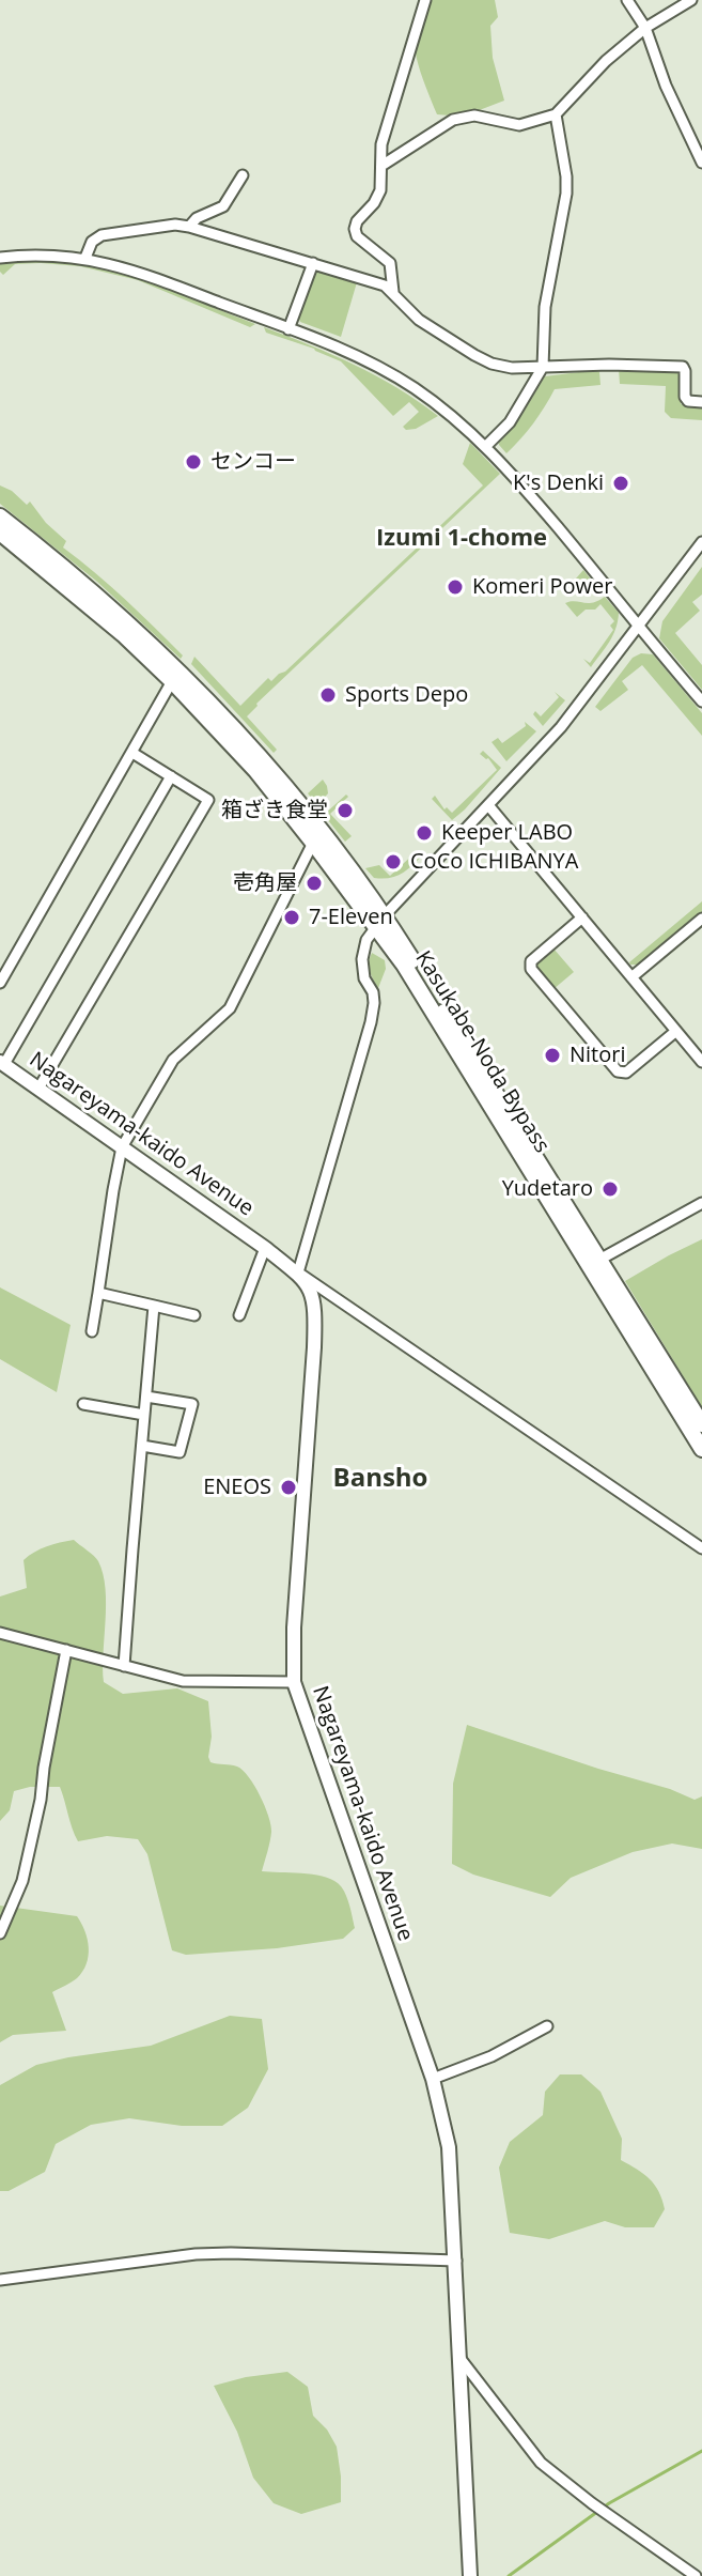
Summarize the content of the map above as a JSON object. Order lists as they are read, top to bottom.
{
  "streets": {
    "highway": ["Kasukabe-Noda Bypass"],
    "main road": ["Nagareyama-kaido Avenue"]
  },
  "districts": ["Izumi 1-chome", "Bansho"],
  "places": [
    "センコー",
    "K's Denki",
    "Komeri Power",
    "Sports Depo",
    "箱ざき食堂",
    "Keeper LABO",
    "CoCo ICHIBANYA",
    "壱角屋",
    "7-Eleven",
    "Nitori",
    "Yudetaro",
    "ENEOS"
  ]
}
